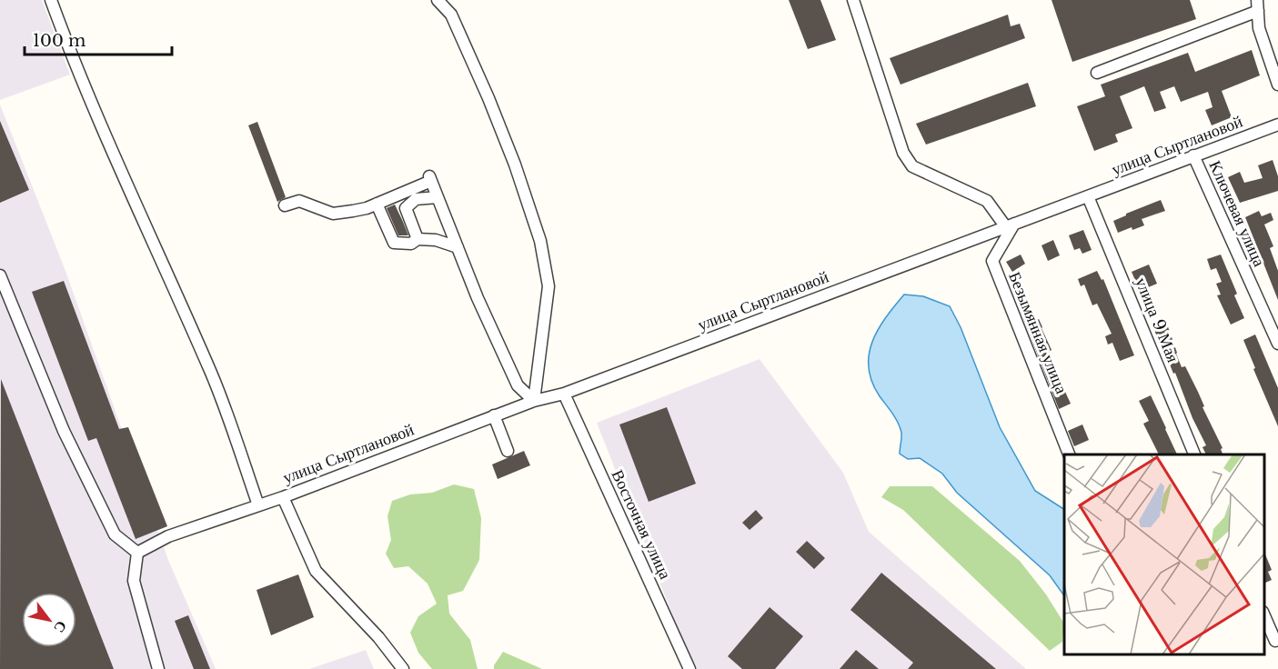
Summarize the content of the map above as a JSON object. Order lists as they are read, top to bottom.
{
  "streets": {
    "street": [
      "улица Сыртлановой",
      "Ключевая улица",
      "улица 9 Мая",
      "Безымянная улица",
      "Восточная улица"
    ]
  },
  "crossings": [
    ["улица Сыртлановой", "Ключевая улица"],
    ["улица Сыртлановой", "улица 9 Мая"],
    ["улица Сыртлановой", "Безымянная улица"],
    ["улица Сыртлановой", "Восточная улица"]
  ],
  "scale_bar": "100 m",
  "north": "bottom right"
}
